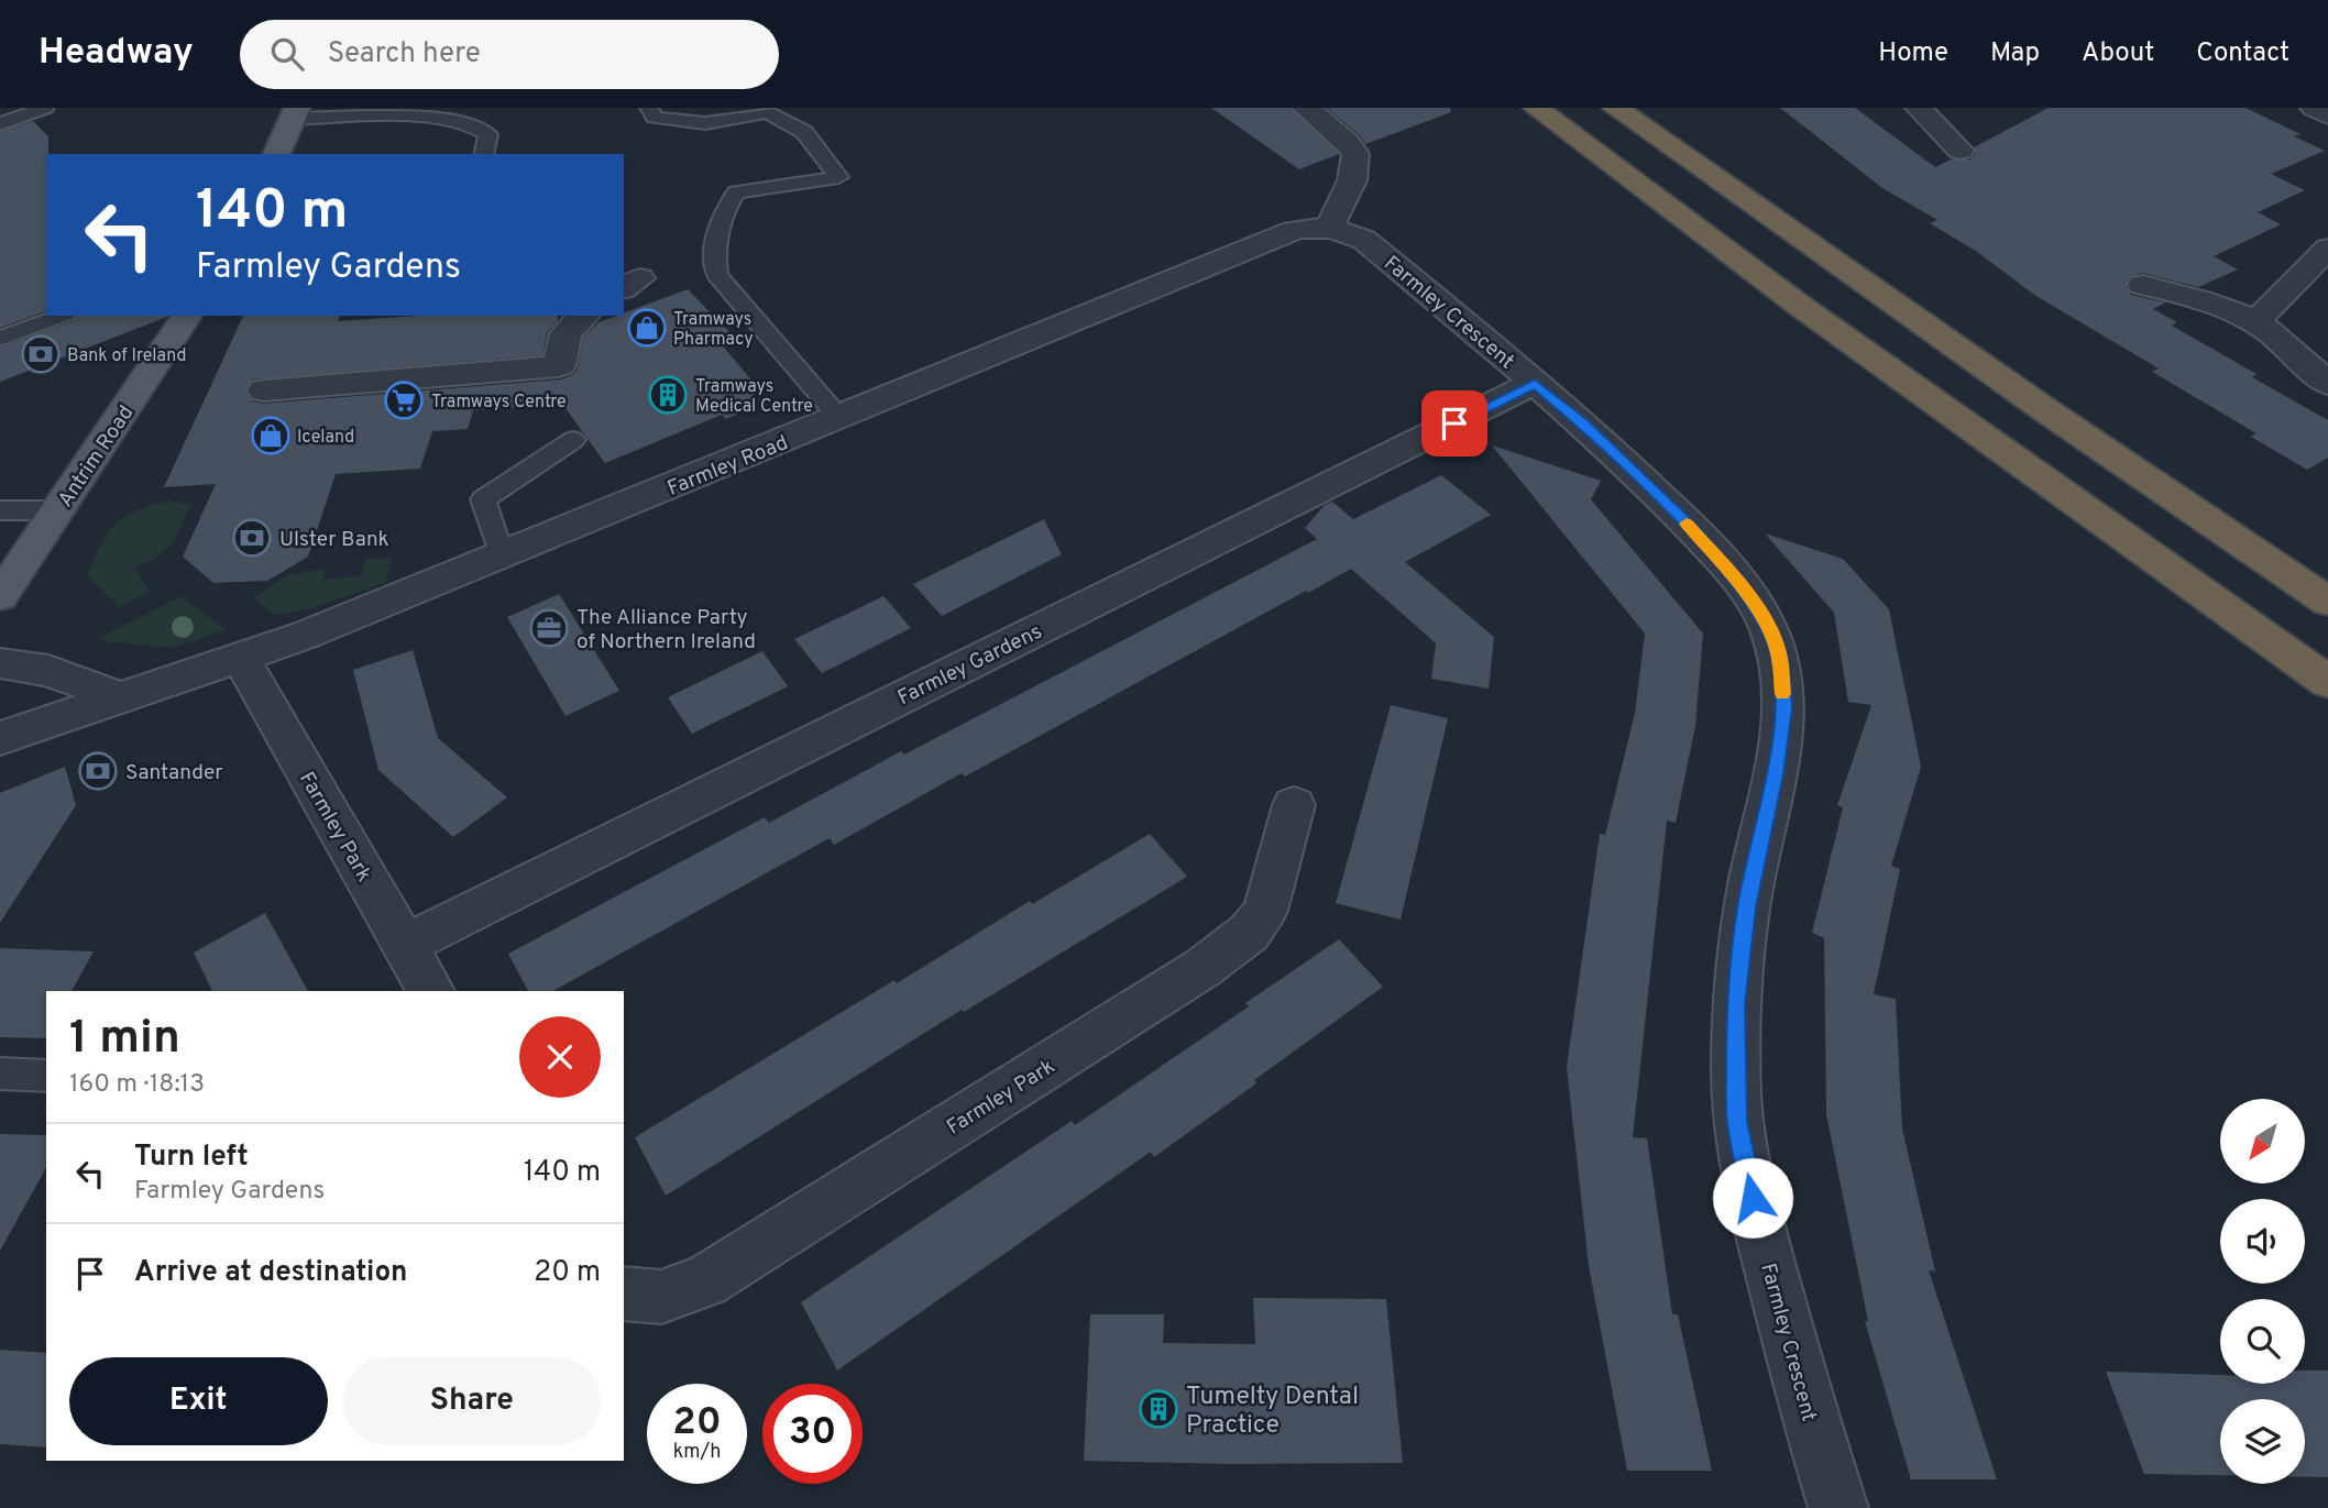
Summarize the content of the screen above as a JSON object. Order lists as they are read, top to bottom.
{
  "streets": {
    "main road": ["Antrim Road"],
    "street": [
      "Farmley Crescent",
      "Farmley Road",
      "Farmley Gardens",
      "Farmley Park"
    ]
  },
  "crossings": [
    ["Farmley Crescent", "Farmley Road"],
    ["Farmley Crescent", "Farmley Gardens"],
    ["Farmley Road", "Farmley Park"],
    ["Farmley Gardens", "Farmley Park"]
  ],
  "places": {
    "shop": ["Tramways Pharmacy", "Iceland"],
    "bank": ["Bank of Ireland", "Ulster Bank", "Santander"],
    "building": ["Tramways Medical Centre", "Tumelty Dental Practice"],
    "supermarket": ["Tramways Centre"],
    "office": ["The Alliance Party of Northern Ireland"]
  },
  "north": "bottom left",
  "page": {
    "header": "Headway",
    "search": "Search here",
    "nav": [
      "Home",
      "Map",
      "About",
      "Contact"
    ],
    "turn": ["140 m", "Farmley Gardens"],
    "heading": ["1 min", "160 m · 18:13"],
    "list": [
      {
        "name": "Turn left",
        "note": "Farmley Gardens",
        "value": "140 m"
      },
      {
        "name": "Arrive at destination",
        "value": "20 m"
      }
    ],
    "buttons": ["Exit", "Share"],
    "speed": "20 km/h",
    "limit": "30"
  }
}
